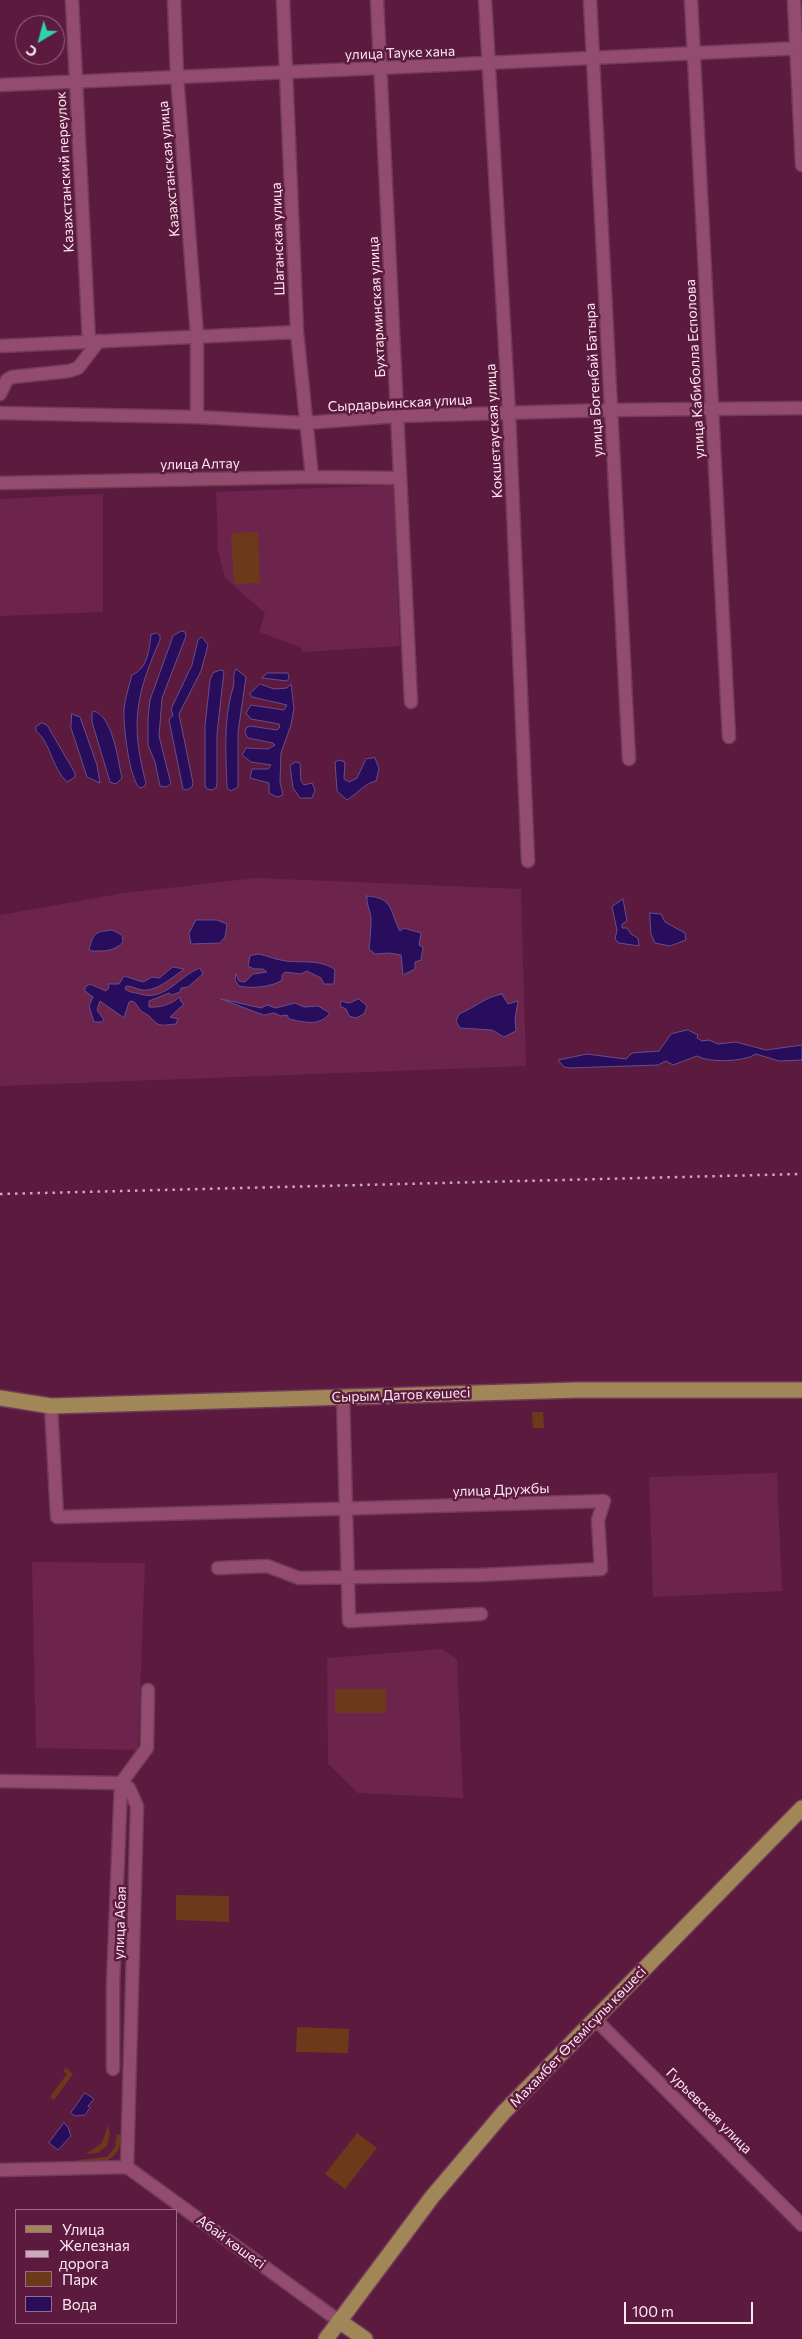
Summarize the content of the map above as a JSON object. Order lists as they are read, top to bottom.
{
  "streets": {
    "main road": ["Сырым Датов көшесі", "Махамбет Өтемісұлы көшесі", "Абай көшесі"],
    "street": [
      "улица Тауке хана",
      "Казахстанская улица",
      "Казахстанский переулок",
      "Шаганская улица",
      "Бухтарминская улица",
      "улица Кабиболла Есполова",
      "улица Богенбай Батыра",
      "Сырдарьинская улица",
      "Кокшетауская улица",
      "улица Алтау",
      "улица Дружбы",
      "улица Абая",
      "Гурьевская улица"
    ]
  },
  "crossings": [
    ["улица Тауке хана", "Казахстанская улица"],
    ["улица Тауке хана", "Казахстанский переулок"],
    ["улица Тауке хана", "Шаганская улица"],
    ["улица Тауке хана", "Бухтарминская улица"],
    ["улица Тауке хана", "улица Кабиболла Есполова"],
    ["улица Тауке хана", "улица Богенбай Батыра"],
    ["улица Тауке хана", "Кокшетауская улица"],
    ["Казахстанская улица", "Сырдарьинская улица"],
    ["Шаганская улица", "Сырдарьинская улица"],
    ["Шаганская улица", "улица Алтау"],
    ["Бухтарминская улица", "Сырдарьинская улица"],
    ["Бухтарминская улица", "улица Алтау"],
    ["улица Кабиболла Есполова", "Сырдарьинская улица"],
    ["улица Богенбай Батыра", "Сырдарьинская улица"],
    ["Сырдарьинская улица", "Кокшетауская улица"],
    ["Сырым Датов көшесі", "улица Дружбы"],
    ["улица Абая", "Абай көшесі"],
    ["Махамбет Өтемісұлы көшесі", "Гурьевская улица"],
    ["Махамбет Өтемісұлы көшесі", "Абай көшесі"]
  ],
  "legend": [
    "Улица",
    "Железная дорога",
    "Парк",
    "Вода"
  ],
  "scale_bar": "100 m",
  "north": "bottom left"
}
